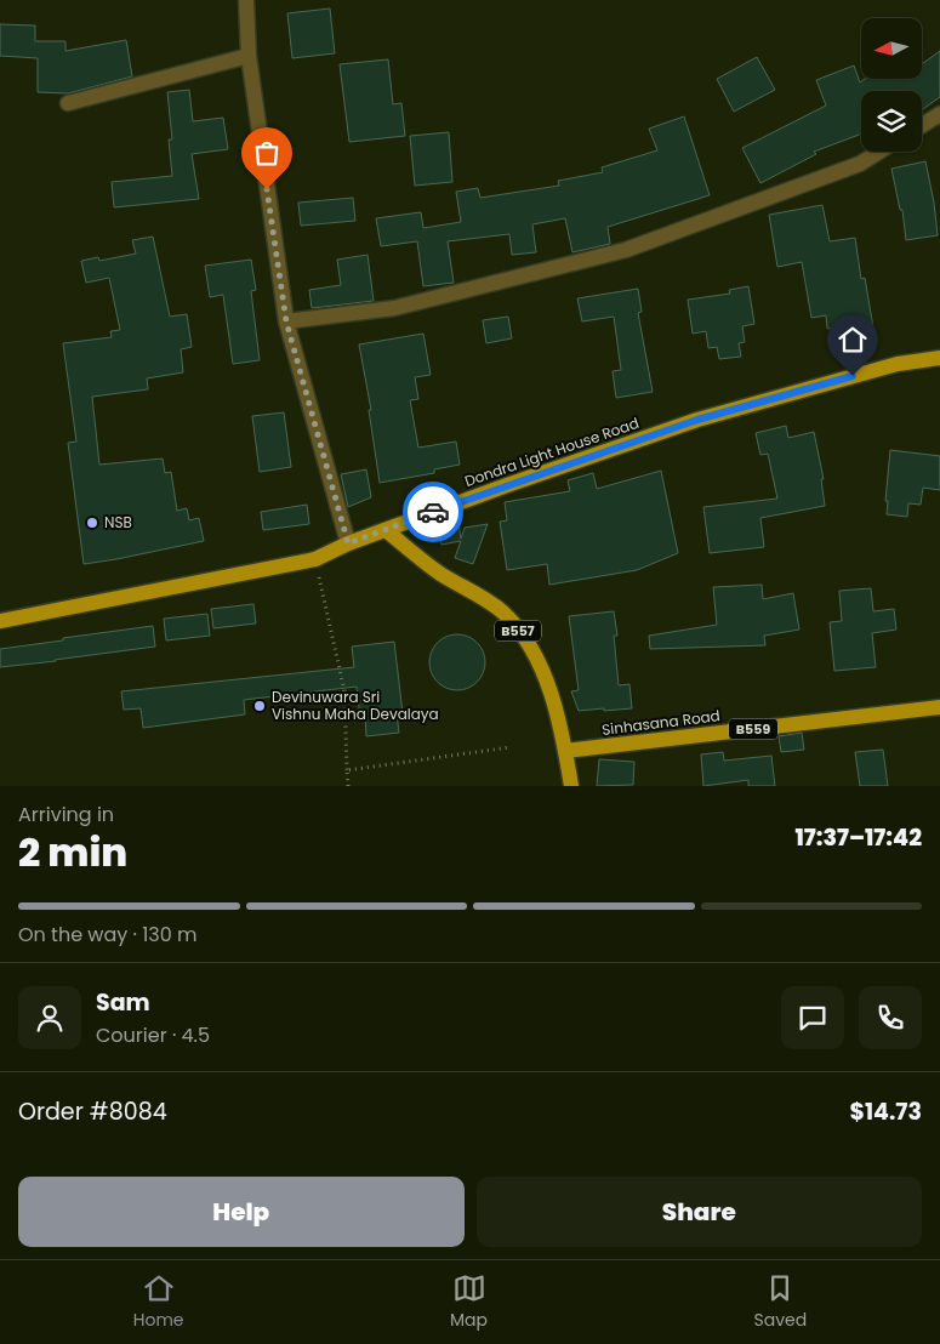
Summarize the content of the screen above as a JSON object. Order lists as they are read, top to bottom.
{
  "streets": {
    "main road": [
      "Dondra Light House Road",
      "B557",
      "Sinhasana Road",
      "B559"
    ]
  },
  "crossings": [
    ["Dondra Light House Road", "B557"],
    ["B557", "Sinhasana Road"]
  ],
  "places": ["NSB", "Devinuwara Sri Vishnu Maha Devalaya"],
  "north": "left",
  "page": {
    "heading": ["2 min", "Arriving in", "17:37–17:42"],
    "panel": [
      "Sam",
      "Courier · 4.5",
      "Order #8084",
      "$14.73"
    ],
    "bar": "On the way · 130 m",
    "buttons": ["Help", "Share"],
    "tabs": ["Home", "Map", "Saved"]
  }
}
